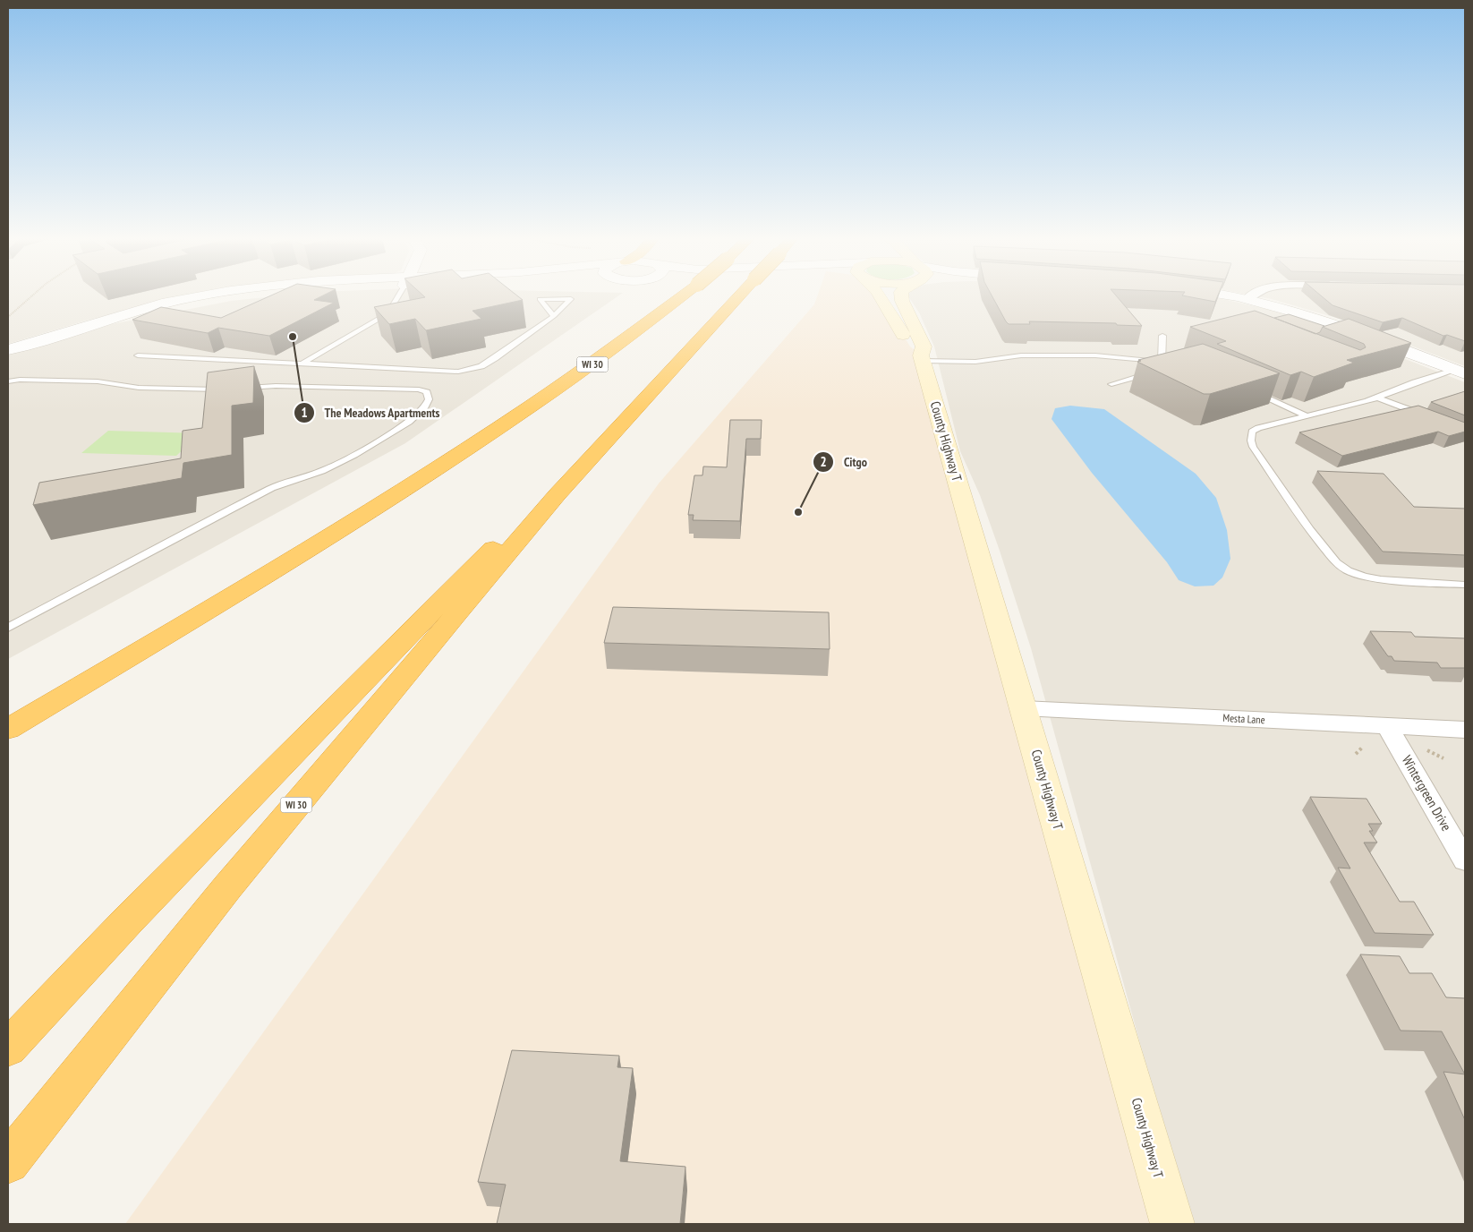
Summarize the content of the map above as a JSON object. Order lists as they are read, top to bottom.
{
  "streets": {
    "highway": ["WI 30"],
    "main road": ["County Highway T"],
    "street": ["Mesta Lane", "Wintergreen Drive"]
  },
  "crossings": [
    ["County Highway T", "Mesta Lane"],
    ["Mesta Lane", "Wintergreen Drive"]
  ],
  "places": ["The Meadows Apartments", "Citgo"]
}
